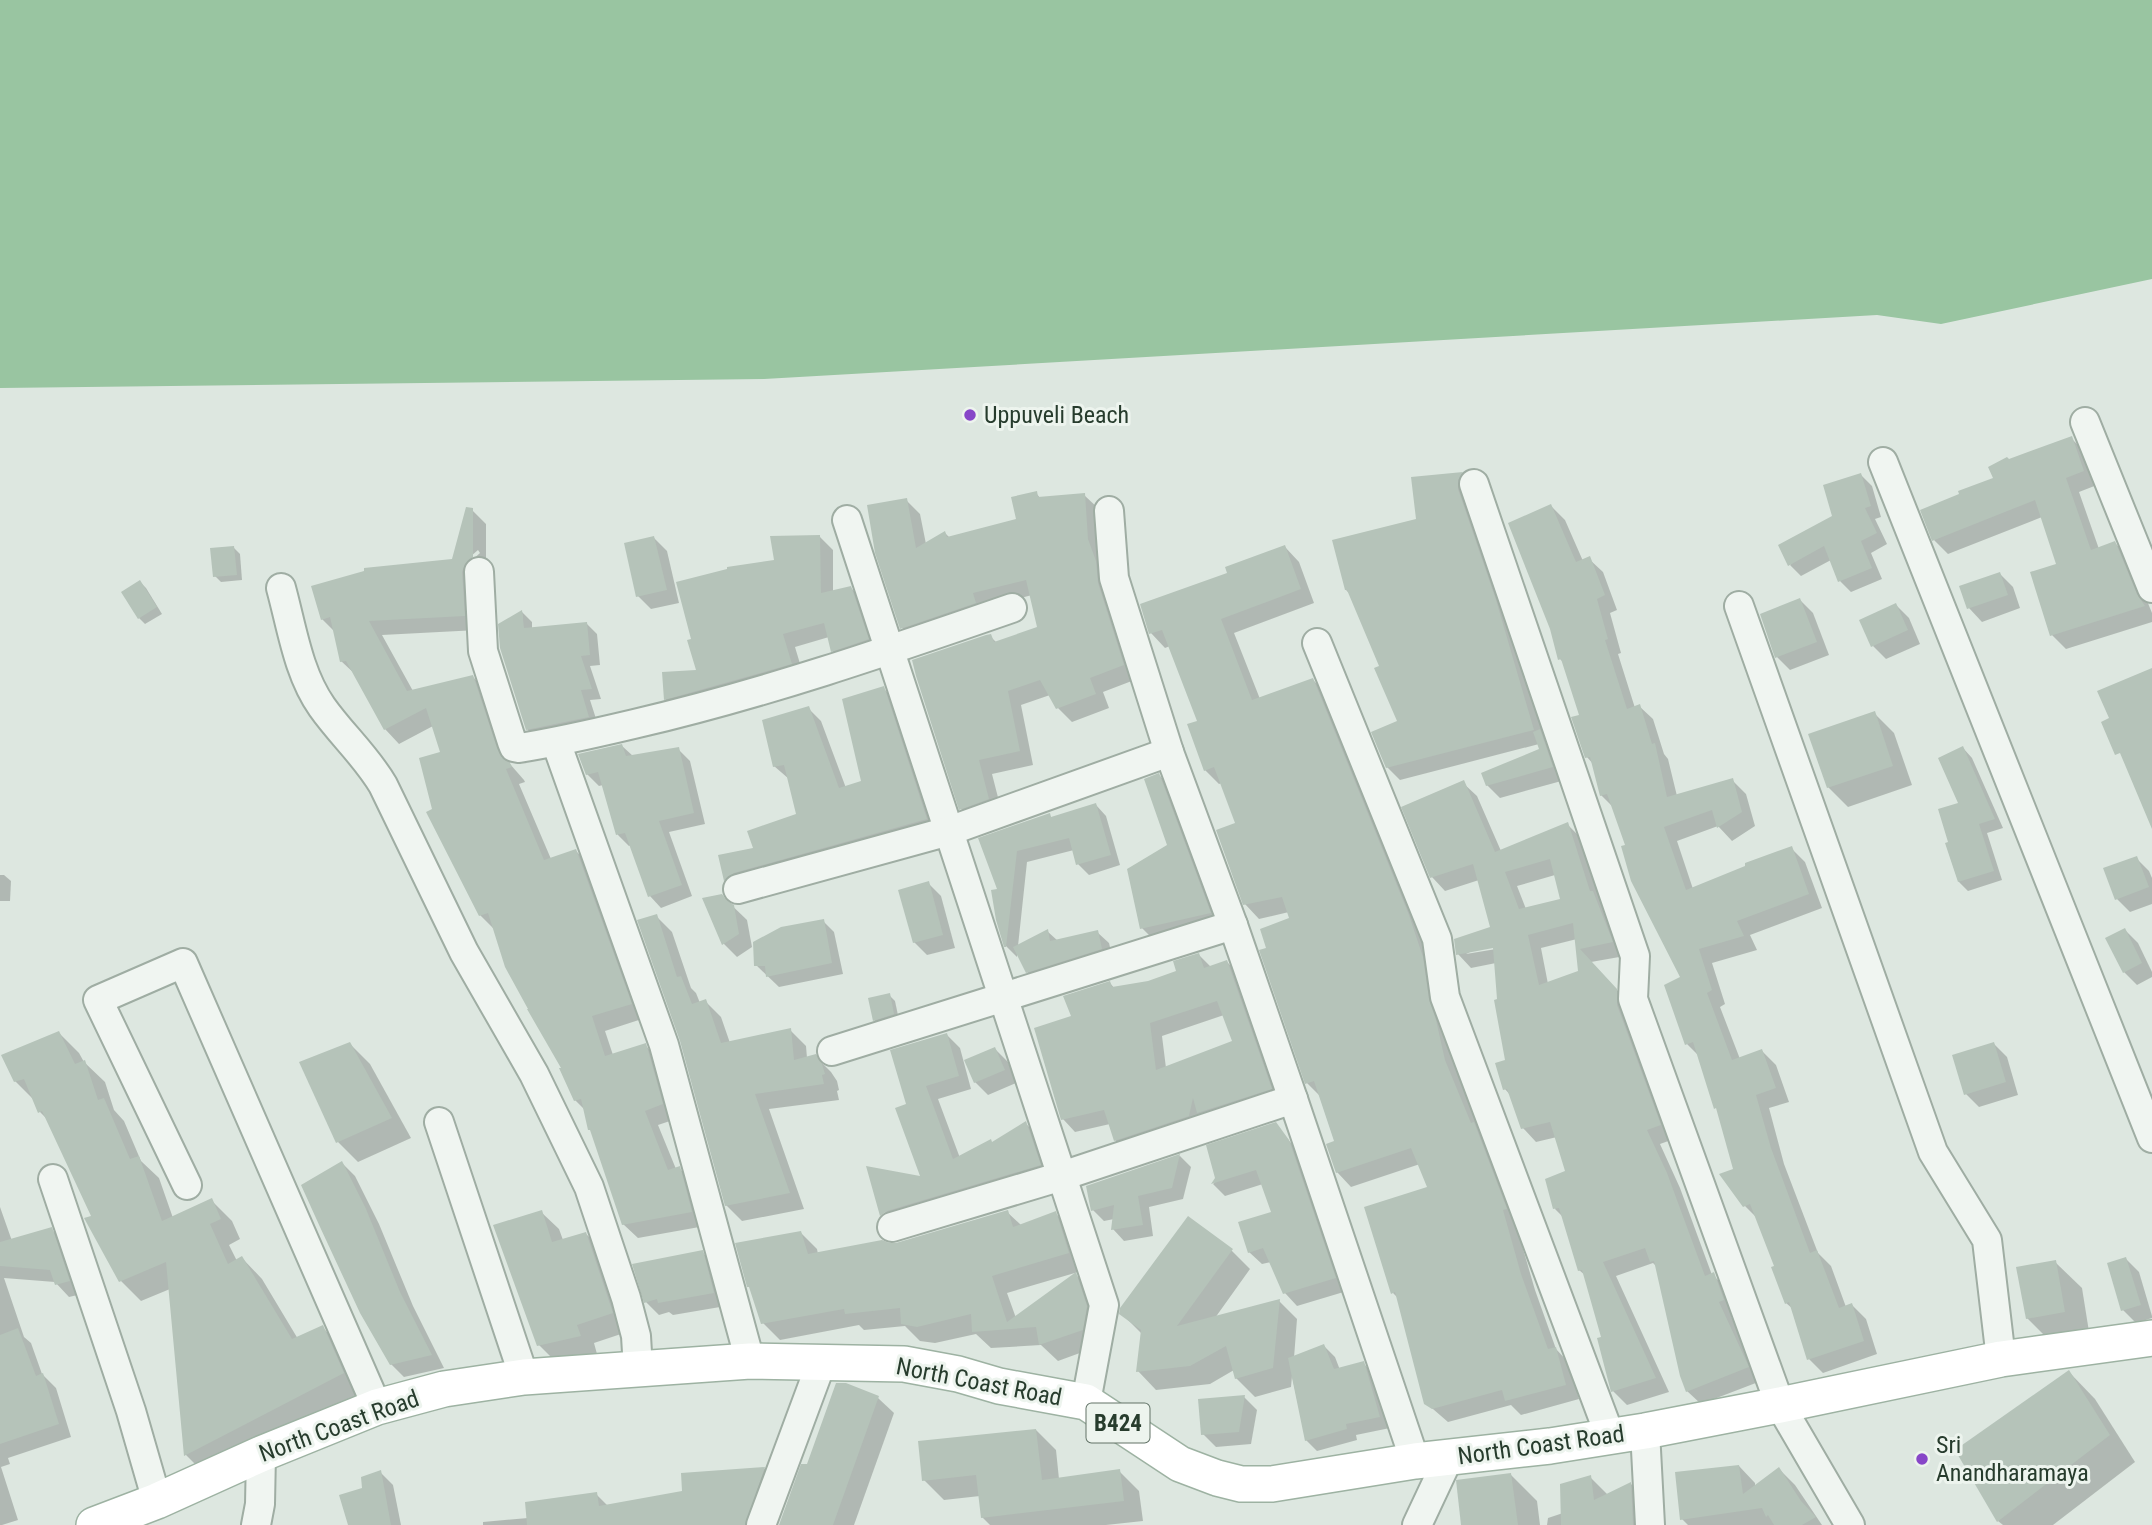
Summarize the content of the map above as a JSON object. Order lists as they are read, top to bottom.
{
  "streets": {
    "main road": ["North Coast Road", "B424"]
  },
  "places": ["Uppuveli Beach", "Sri Anandharamaya"]
}
